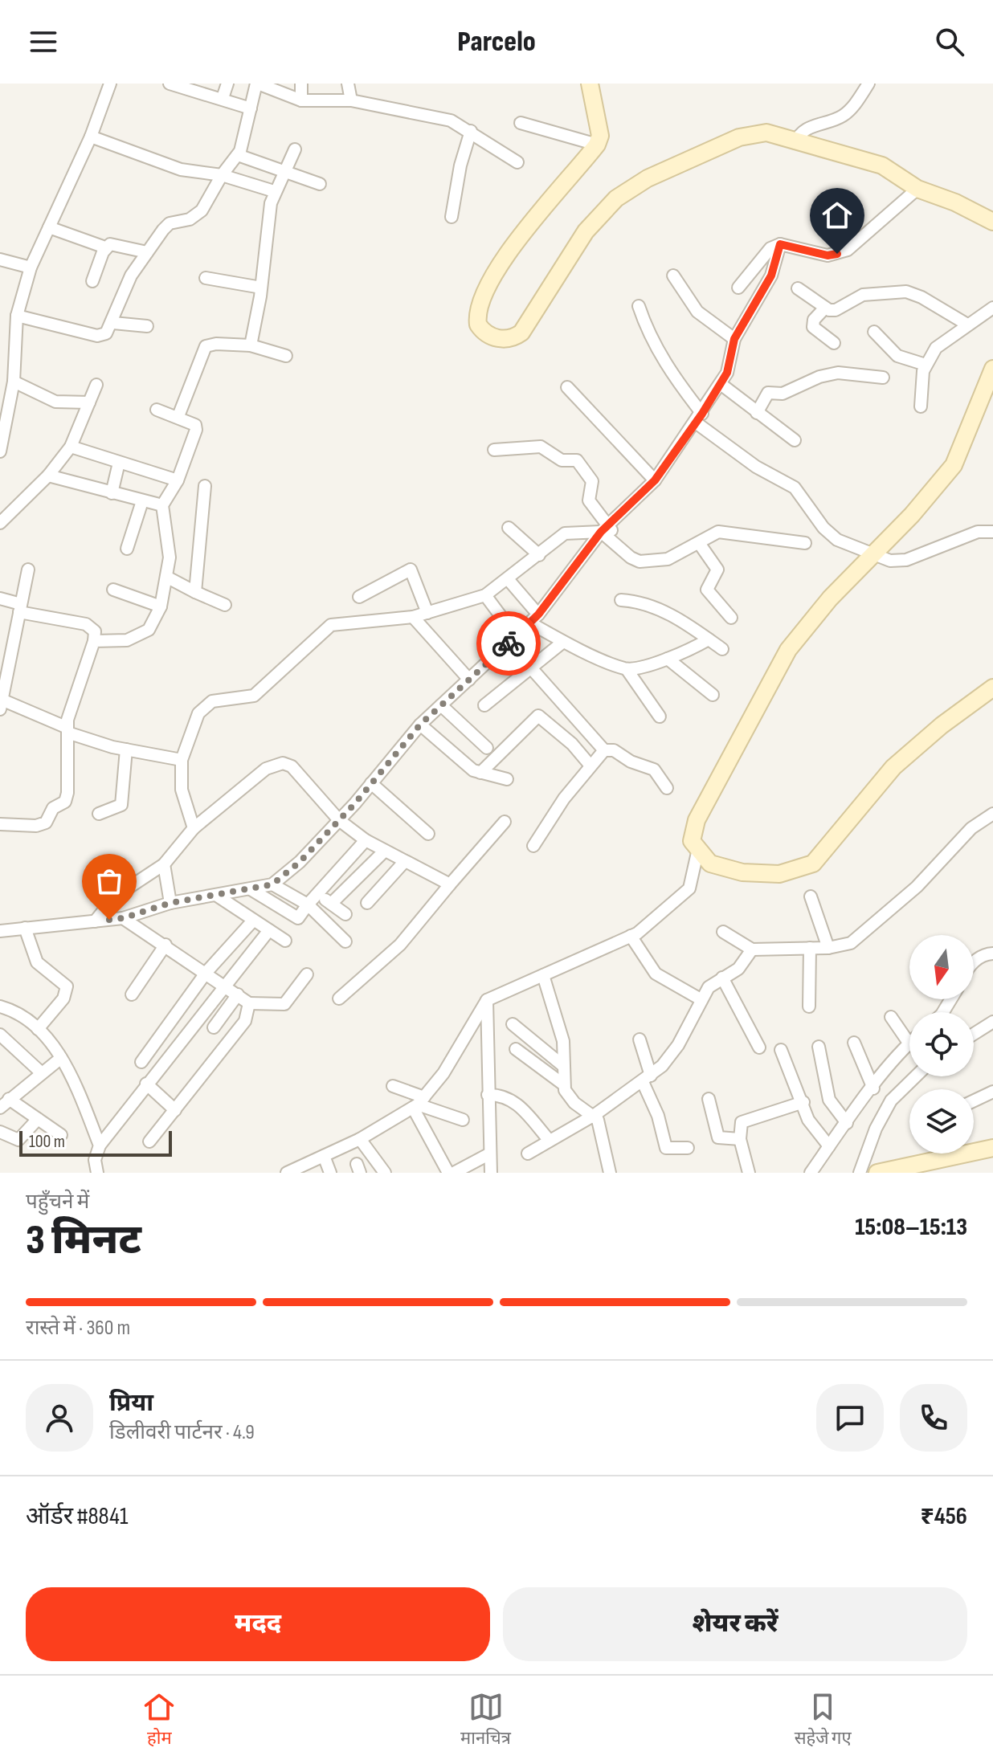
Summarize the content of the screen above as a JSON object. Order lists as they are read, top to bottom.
{
  "scale_bar": "100 m",
  "north": "bottom",
  "page": {
    "header": "Parcelo",
    "scale": "100 m",
    "heading": ["3 मिनट", "पहुँचने में", "15:08–15:13"],
    "panel": [
      "प्रिया",
      "डिलीवरी पार्टनर · 4.9",
      "ऑर्डर #8841",
      "₹456"
    ],
    "bar": "रास्ते में · 360 m",
    "buttons": ["मदद", "शेयर करें"],
    "tabs": ["होम", "मानचित्र", "सहेजे गए"]
  }
}
